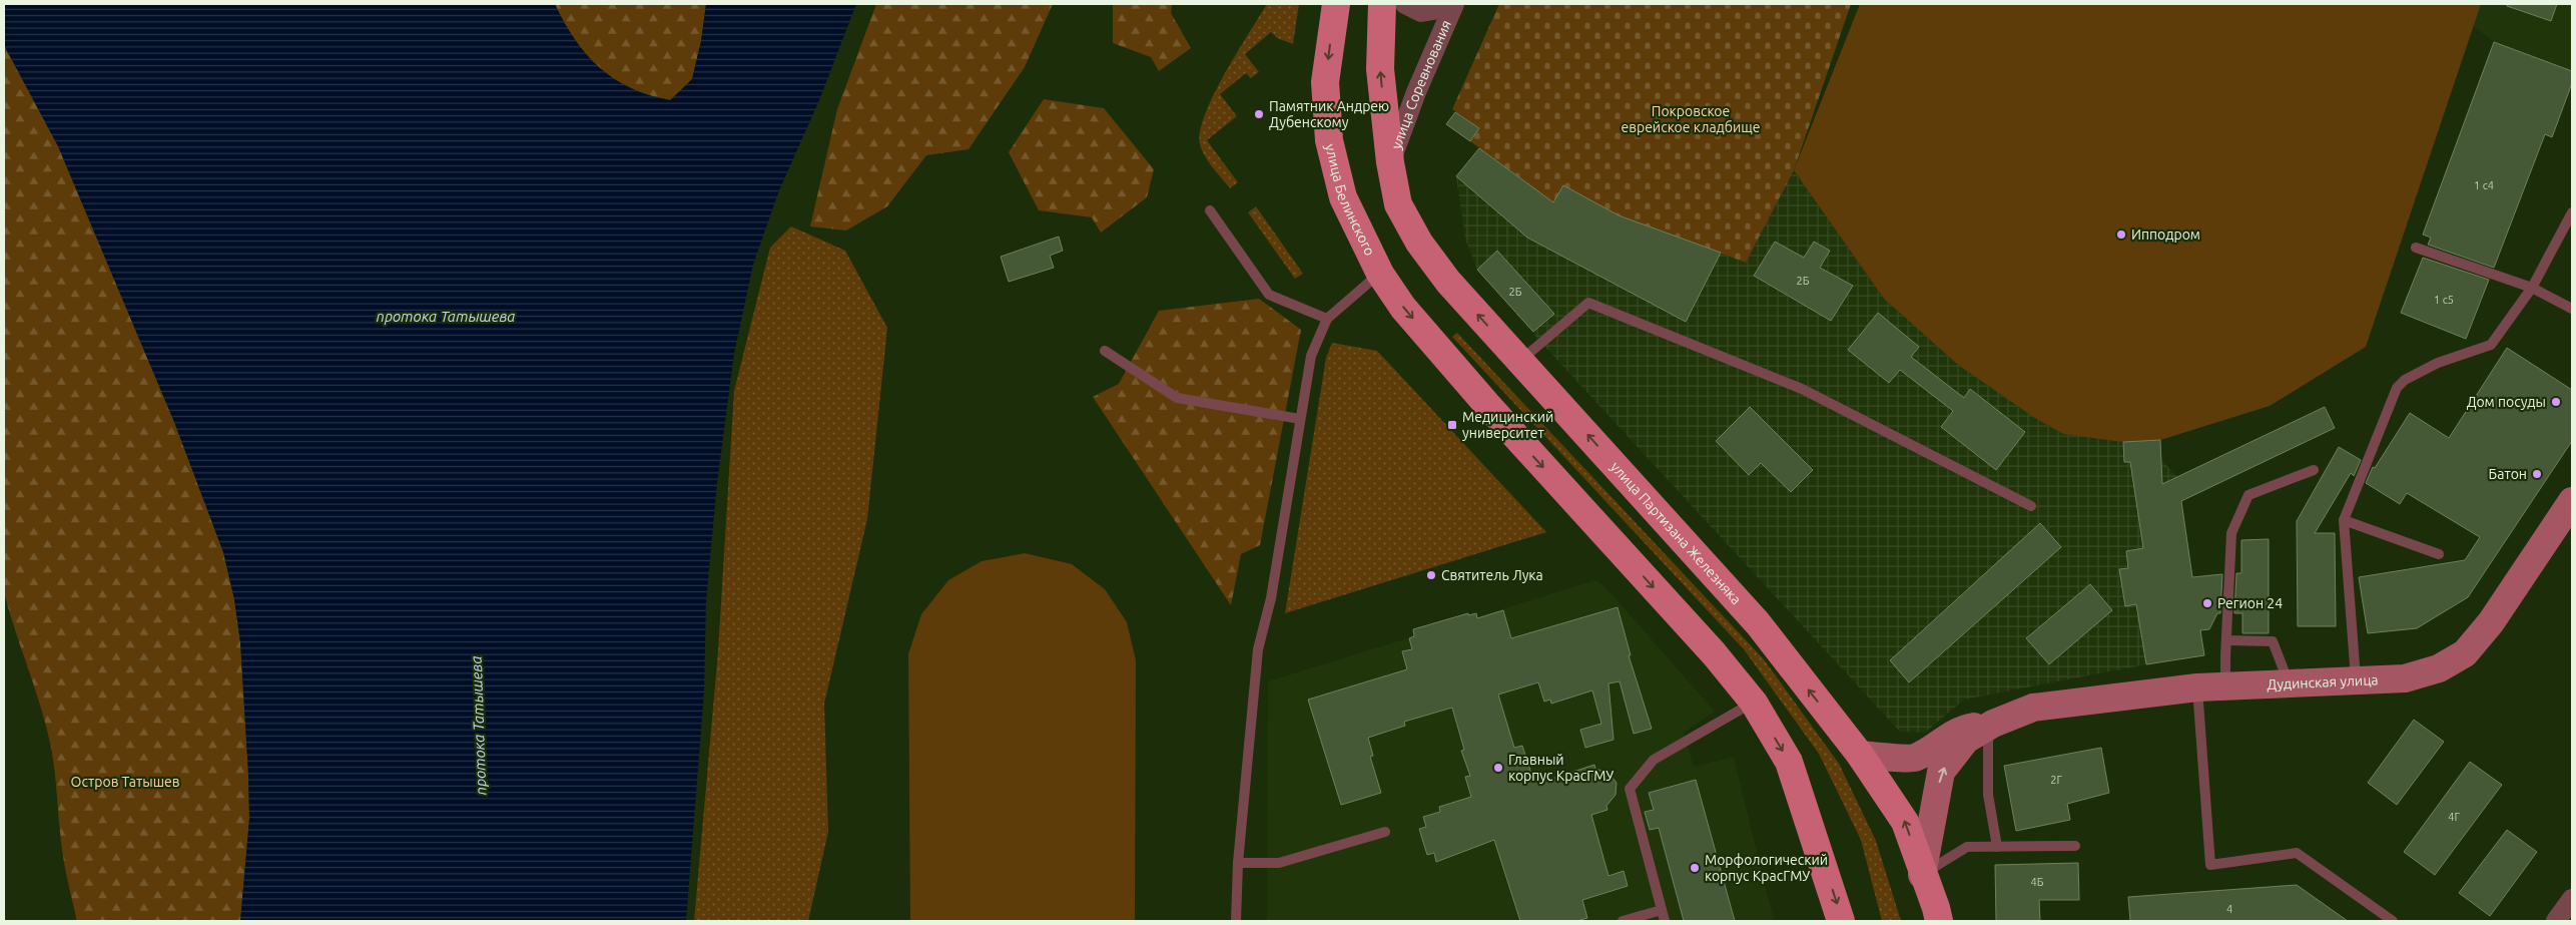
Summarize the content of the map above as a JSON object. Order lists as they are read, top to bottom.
{
  "streets": {
    "main road": ["улица Белинского", "улица Партизана Железняка"],
    "street": ["улица Соревнования", "Дудинская улица"]
  },
  "crossings": [
    ["улица Соревнования", "улица Партизана Железняка"]
  ],
  "water": ["протока Татышева"],
  "parks": ["Покровское еврейское кладбище", "Остров Татышев"],
  "places": {
    "other": [
      "Памятник Андрею Дубенскому",
      "Ипподром",
      "Дом посуды",
      "Батон",
      "Святитель Лука",
      "Регион 24",
      "Главный корпус КрасГМУ",
      "Морфологический корпус КрасГМУ"
    ],
    "transit": ["Медицинский университет"]
  },
  "house_numbers": [
    "1 с4",
    "2Б",
    "2Б",
    "1 с5",
    "2Г",
    "4Г",
    "4Б",
    "4"
  ]
}
